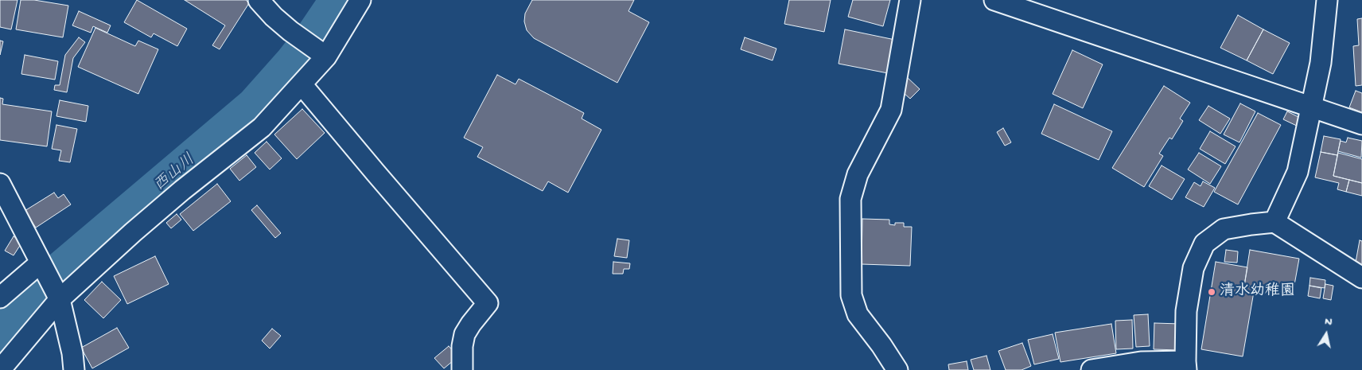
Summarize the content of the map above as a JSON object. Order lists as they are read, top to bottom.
{
  "water": ["西山川"],
  "places": ["清水幼稚園"],
  "north": "top"
}
